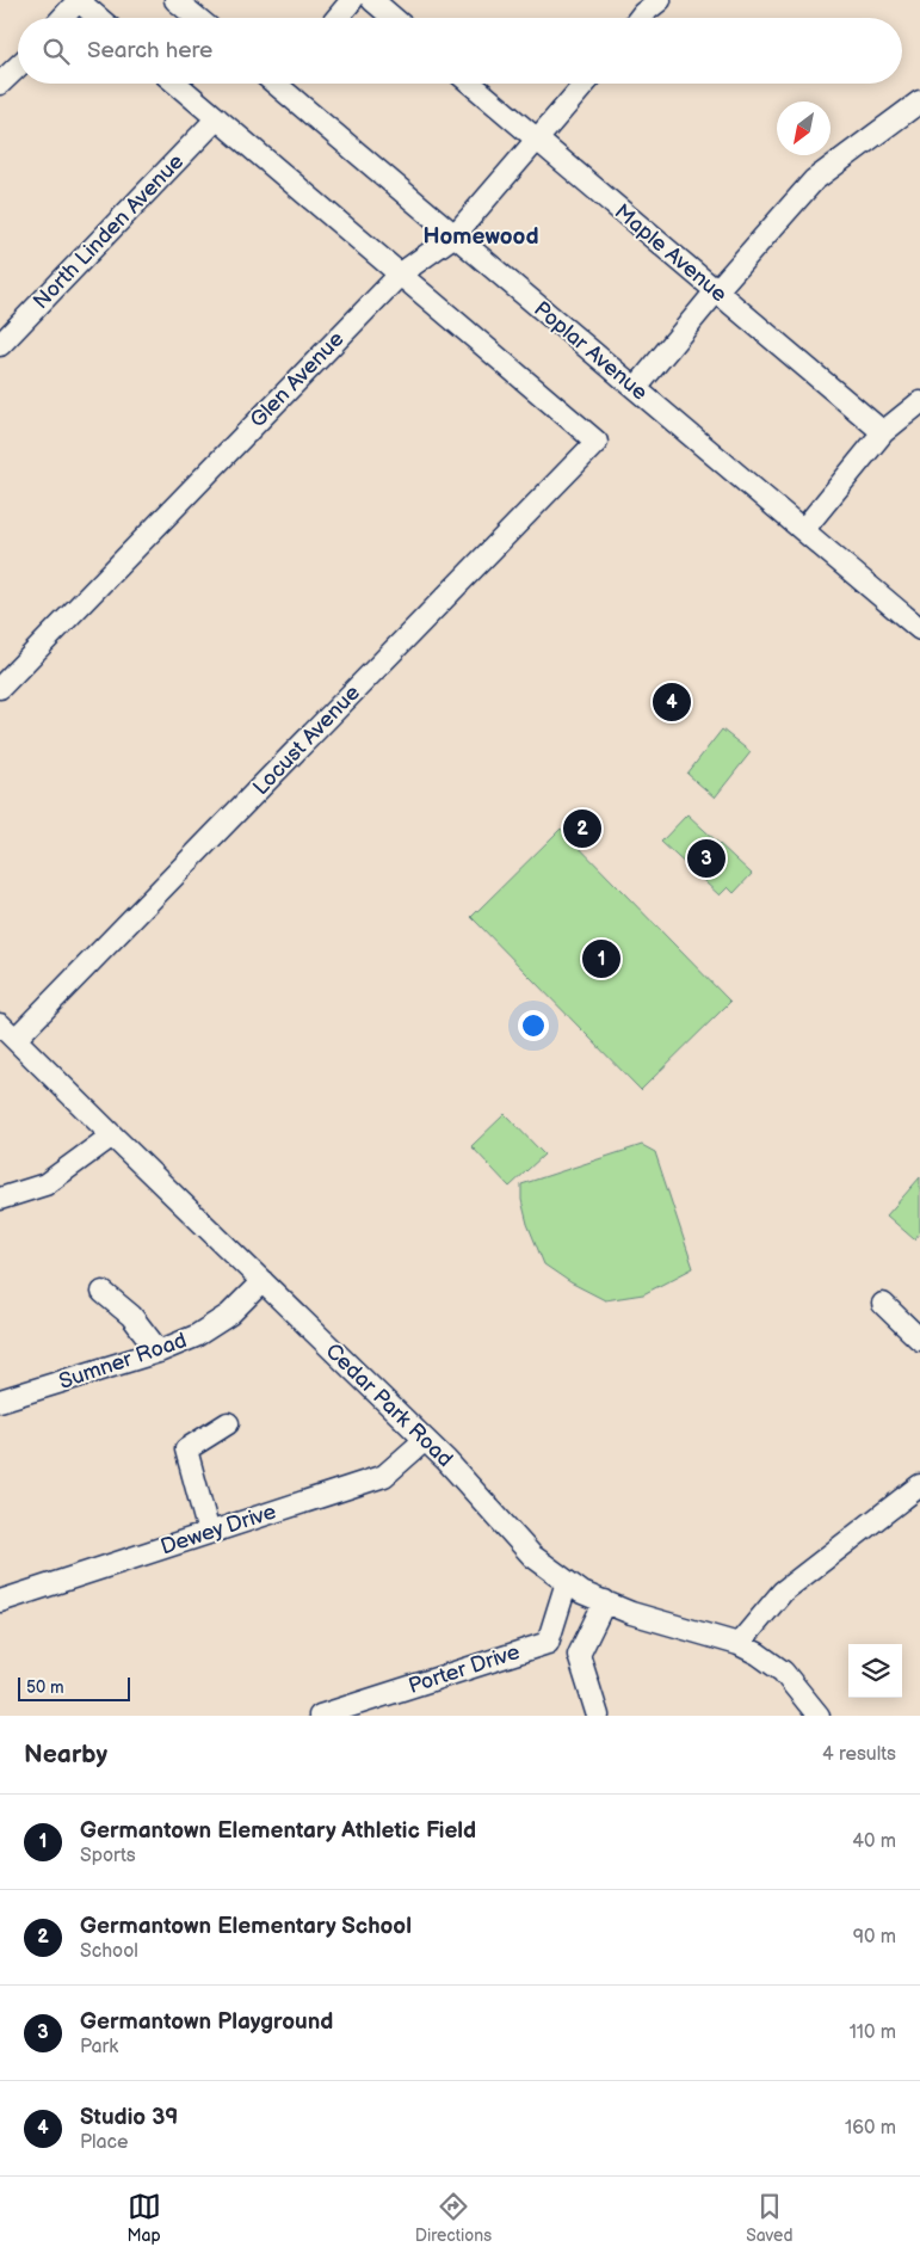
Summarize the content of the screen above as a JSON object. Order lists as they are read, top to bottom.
{
  "streets": {
    "street": [
      "North Linden Avenue",
      "Maple Avenue",
      "Poplar Avenue",
      "Glen Avenue",
      "Locust Avenue",
      "Sumner Road",
      "Cedar Park Road",
      "Dewey Drive",
      "Porter Drive"
    ]
  },
  "crossings": [
    ["Maple Avenue", "Glen Avenue"],
    ["Poplar Avenue", "Glen Avenue"],
    ["Glen Avenue", "Locust Avenue"],
    ["Locust Avenue", "Cedar Park Road"],
    ["Sumner Road", "Cedar Park Road"],
    ["Cedar Park Road", "Dewey Drive"],
    ["Cedar Park Road", "Porter Drive"]
  ],
  "districts": ["Homewood"],
  "scale_bar": "50 m",
  "north": "bottom left",
  "page": {
    "search": "Search here",
    "pins": [
      "4",
      "2",
      "3",
      "1"
    ],
    "scale": "50 m",
    "heading": ["Nearby", "4 results"],
    "list": [
      {
        "mark": "1",
        "name": "Germantown Elementary Athletic Field",
        "note": "Sports",
        "value": "40 m"
      },
      {
        "mark": "2",
        "name": "Germantown Elementary School",
        "note": "School",
        "value": "90 m"
      },
      {
        "mark": "3",
        "name": "Germantown Playground",
        "note": "Park",
        "value": "110 m"
      },
      {
        "mark": "4",
        "name": "Studio 39",
        "note": "Place",
        "value": "160 m"
      }
    ],
    "nav": ["Map", "Directions", "Saved"]
  }
}
